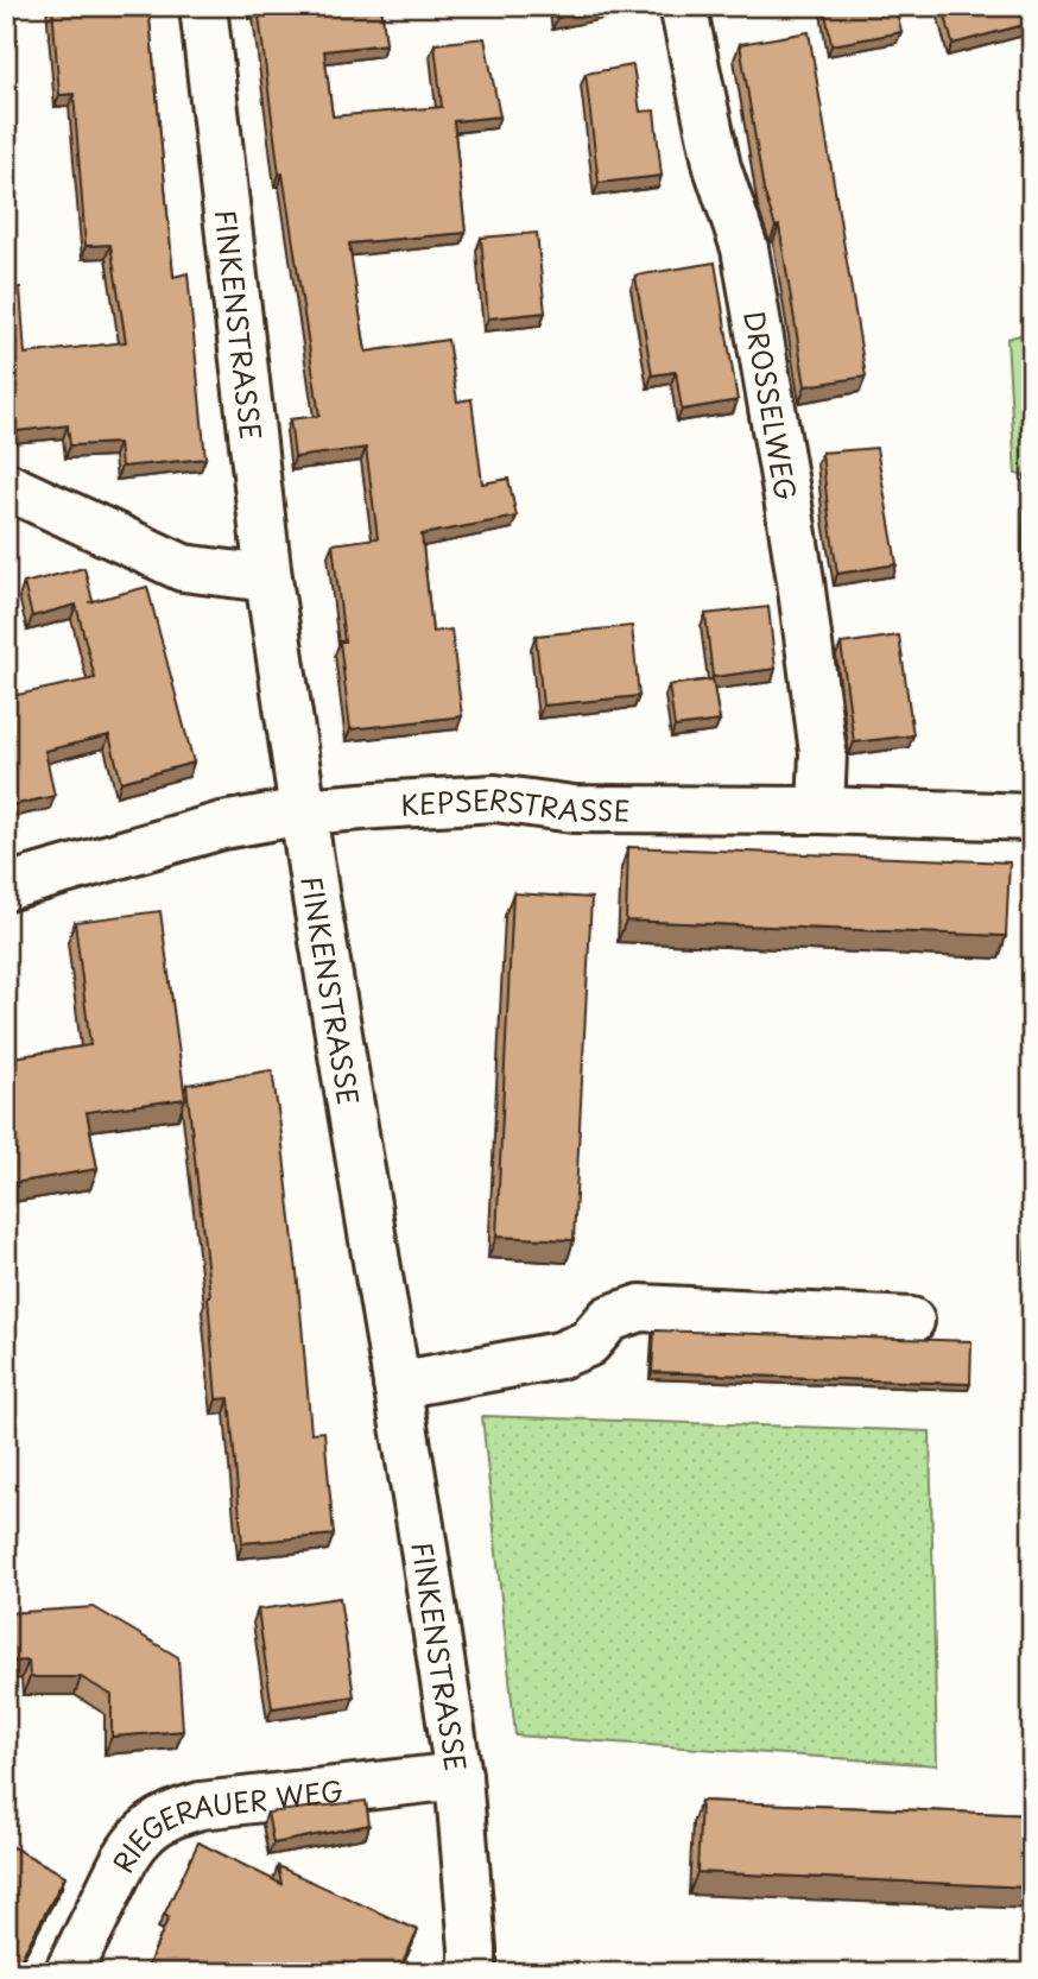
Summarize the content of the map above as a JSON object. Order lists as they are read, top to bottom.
{
  "streets": {
    "street": [
      "FINKENSTRASSE",
      "DROSSELWEG",
      "KEPSERSTRASSE",
      "RIEGERAUER WEG"
    ]
  },
  "crossings": [
    ["FINKENSTRASSE", "KEPSERSTRASSE"],
    ["FINKENSTRASSE", "RIEGERAUER WEG"],
    ["DROSSELWEG", "KEPSERSTRASSE"]
  ]
}
